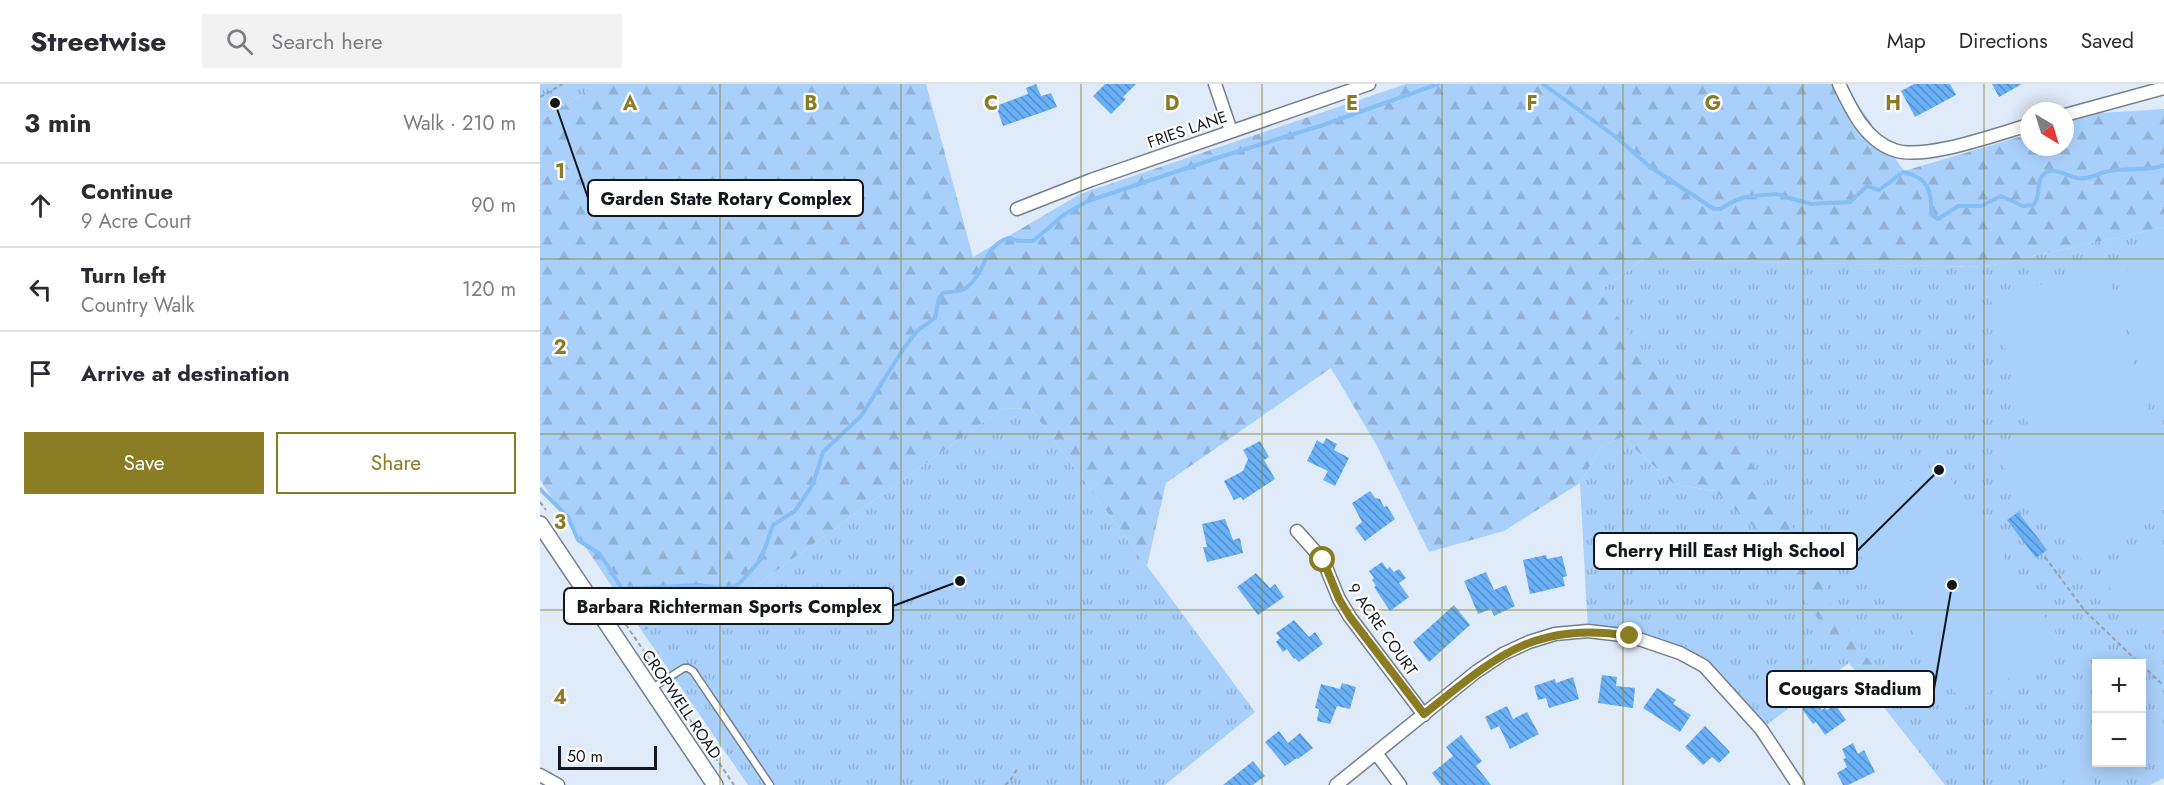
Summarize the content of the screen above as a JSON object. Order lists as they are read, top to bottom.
{
  "streets": {
    "street": ["FRIES LANE", "9 ACRE COURT", "CROPWELL ROAD"]
  },
  "places": [
    "Garden State Rotary Complex",
    "Cherry Hill East High School",
    "Barbara Richterman Sports Complex",
    "Cougars Stadium"
  ],
  "scale_bar": "50 m",
  "north": "bottom right",
  "page": {
    "header": "Streetwise",
    "search": "Search here",
    "nav": ["Map", "Directions", "Saved"],
    "heading": ["3 min", "Walk · 210 m"],
    "list": [
      ["Continue", "9 Acre Court", "90 m"],
      ["Turn left", "Country Walk", "120 m"],
      "Arrive at destination"
    ],
    "buttons": ["Save", "Share"],
    "map_buttons": ["+", "−"],
    "scale": "50 m"
  },
  "grid": {
    "columns": [
      "A",
      "B",
      "C",
      "D",
      "E",
      "F",
      "G",
      "H"
    ],
    "rows": [
      "1",
      "2",
      "3",
      "4"
    ]
  }
}
